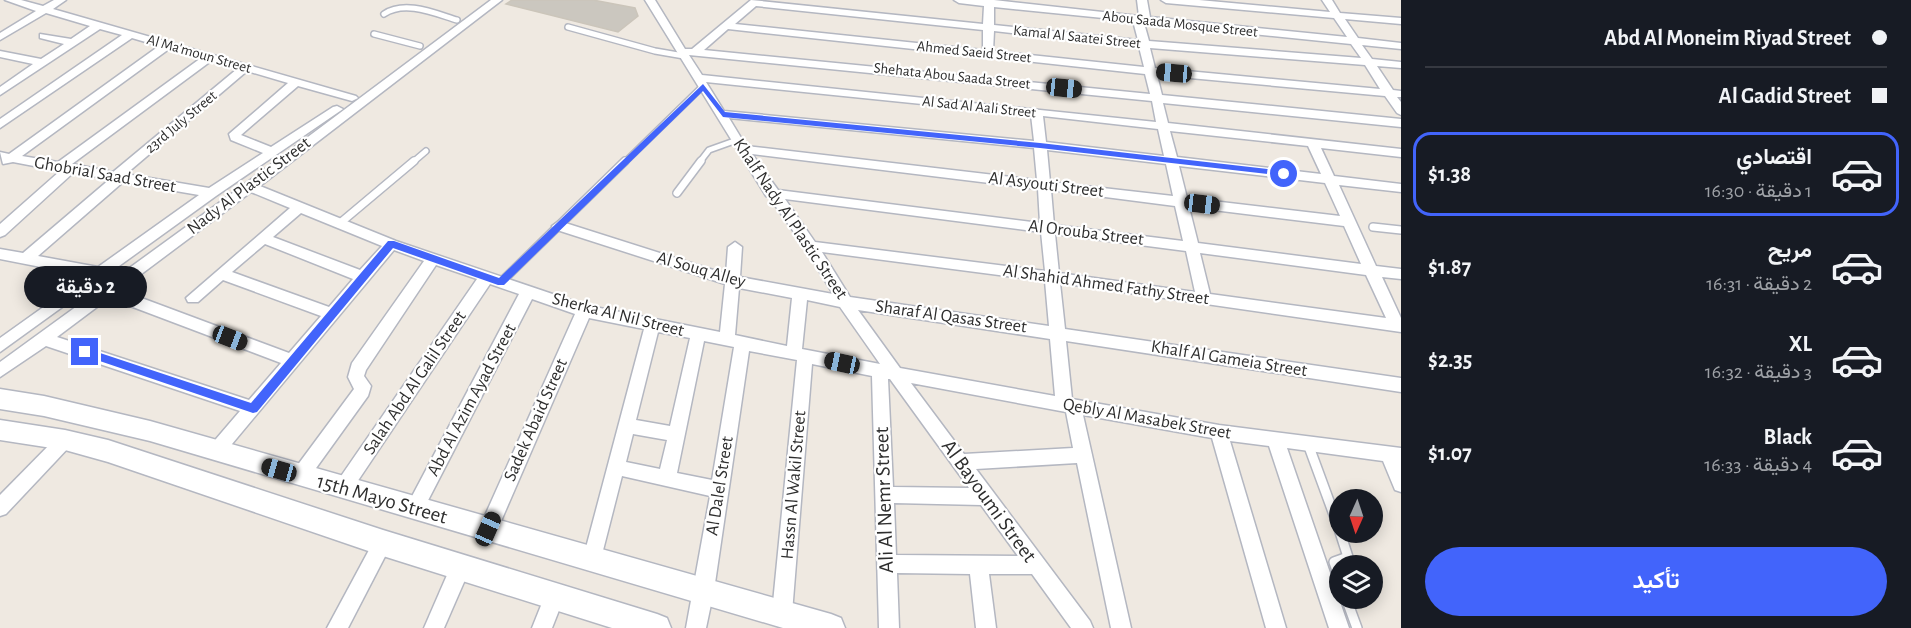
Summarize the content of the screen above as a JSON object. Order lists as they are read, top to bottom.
{
  "streets": {
    "main road": ["15th Mayo Street"],
    "street": [
      "Abou Saada Mosque Street",
      "Kamal Al Saatei Street",
      "Ahmed Saeid Street",
      "Al Ma'moun Street",
      "Shehata Abou Saada Street",
      "Al Sad Al Aali Street",
      "23rd July Street",
      "Ghobrial Saad Street",
      "Al Asyouti Street",
      "Nady Al Plastic Street",
      "Khalf Nady Al Plastic Street",
      "Al Orouba Street",
      "Al Souq Alley",
      "Al Shahid Ahmed Fathy Street",
      "Sherka Al Nil Street",
      "Sharaf Al Qasas Street",
      "Khalf Al Gameia Street",
      "Salah Abd Al Galil Street",
      "Abd Al Azim Ayad Street",
      "Qebly Al Masabek Street",
      "Sadek Abaid Street",
      "Hassn Al Wakil Street",
      "Al Dalel Street",
      "Ali Al Nemr Street",
      "Al Bayoumi Street"
    ]
  },
  "crossings": [
    ["Ahmed Saeid Street", "Shehata Abou Saada Street"],
    ["Al Ma'moun Street", "23rd July Street"],
    ["Al Ma'moun Street", "Nady Al Plastic Street"],
    ["Shehata Abou Saada Street", "Khalf Nady Al Plastic Street"],
    ["Al Sad Al Aali Street", "Khalf Nady Al Plastic Street"],
    ["23rd July Street", "Ghobrial Saad Street"],
    ["Ghobrial Saad Street", "Nady Al Plastic Street"],
    ["Al Asyouti Street", "Khalf Nady Al Plastic Street"],
    ["Nady Al Plastic Street", "Sherka Al Nil Street"],
    ["Khalf Nady Al Plastic Street", "Al Orouba Street"],
    ["Khalf Nady Al Plastic Street", "Al Souq Alley"],
    ["Khalf Nady Al Plastic Street", "Al Shahid Ahmed Fathy Street"],
    ["Khalf Nady Al Plastic Street", "Sherka Al Nil Street"],
    ["Khalf Nady Al Plastic Street", "Sharaf Al Qasas Street"],
    ["Khalf Nady Al Plastic Street", "Qebly Al Masabek Street"],
    ["Khalf Nady Al Plastic Street", "Ali Al Nemr Street"],
    ["Khalf Nady Al Plastic Street", "Al Bayoumi Street"],
    ["Al Souq Alley", "Sharaf Al Qasas Street"],
    ["Al Souq Alley", "Hassn Al Wakil Street"],
    ["Al Souq Alley", "Al Dalel Street"],
    ["Sherka Al Nil Street", "Salah Abd Al Galil Street"],
    ["Sherka Al Nil Street", "Abd Al Azim Ayad Street"],
    ["Sherka Al Nil Street", "Qebly Al Masabek Street"],
    ["Sherka Al Nil Street", "Sadek Abaid Street"],
    ["Sherka Al Nil Street", "Hassn Al Wakil Street"],
    ["Sherka Al Nil Street", "Al Dalel Street"],
    ["Sherka Al Nil Street", "Ali Al Nemr Street"],
    ["Sherka Al Nil Street", "Al Bayoumi Street"],
    ["Sharaf Al Qasas Street", "Khalf Al Gameia Street"],
    ["Salah Abd Al Galil Street", "15th Mayo Street"],
    ["Abd Al Azim Ayad Street", "15th Mayo Street"],
    ["Qebly Al Masabek Street", "Ali Al Nemr Street"],
    ["Qebly Al Masabek Street", "Al Bayoumi Street"],
    ["Sadek Abaid Street", "15th Mayo Street"],
    ["Hassn Al Wakil Street", "15th Mayo Street"],
    ["Al Dalel Street", "15th Mayo Street"],
    ["Ali Al Nemr Street", "Al Bayoumi Street"]
  ],
  "north": "bottom",
  "page": {
    "banner": ["Abd Al Moneim Riyad Street", "Al Gadid Street"],
    "list": [
      {
        "name": "اقتصادي",
        "note": "1 دقيقة · 16:30",
        "value": "$1.38"
      },
      {
        "name": "مريح",
        "note": "2 دقيقة · 16:31",
        "value": "$1.87"
      },
      {
        "name": "XL",
        "note": "3 دقيقة · 16:32",
        "value": "$2.35"
      },
      {
        "name": "Black",
        "note": "4 دقيقة · 16:33",
        "value": "$1.07"
      }
    ],
    "bubble": "2 دقيقة",
    "buttons": "تأكيد"
  }
}
